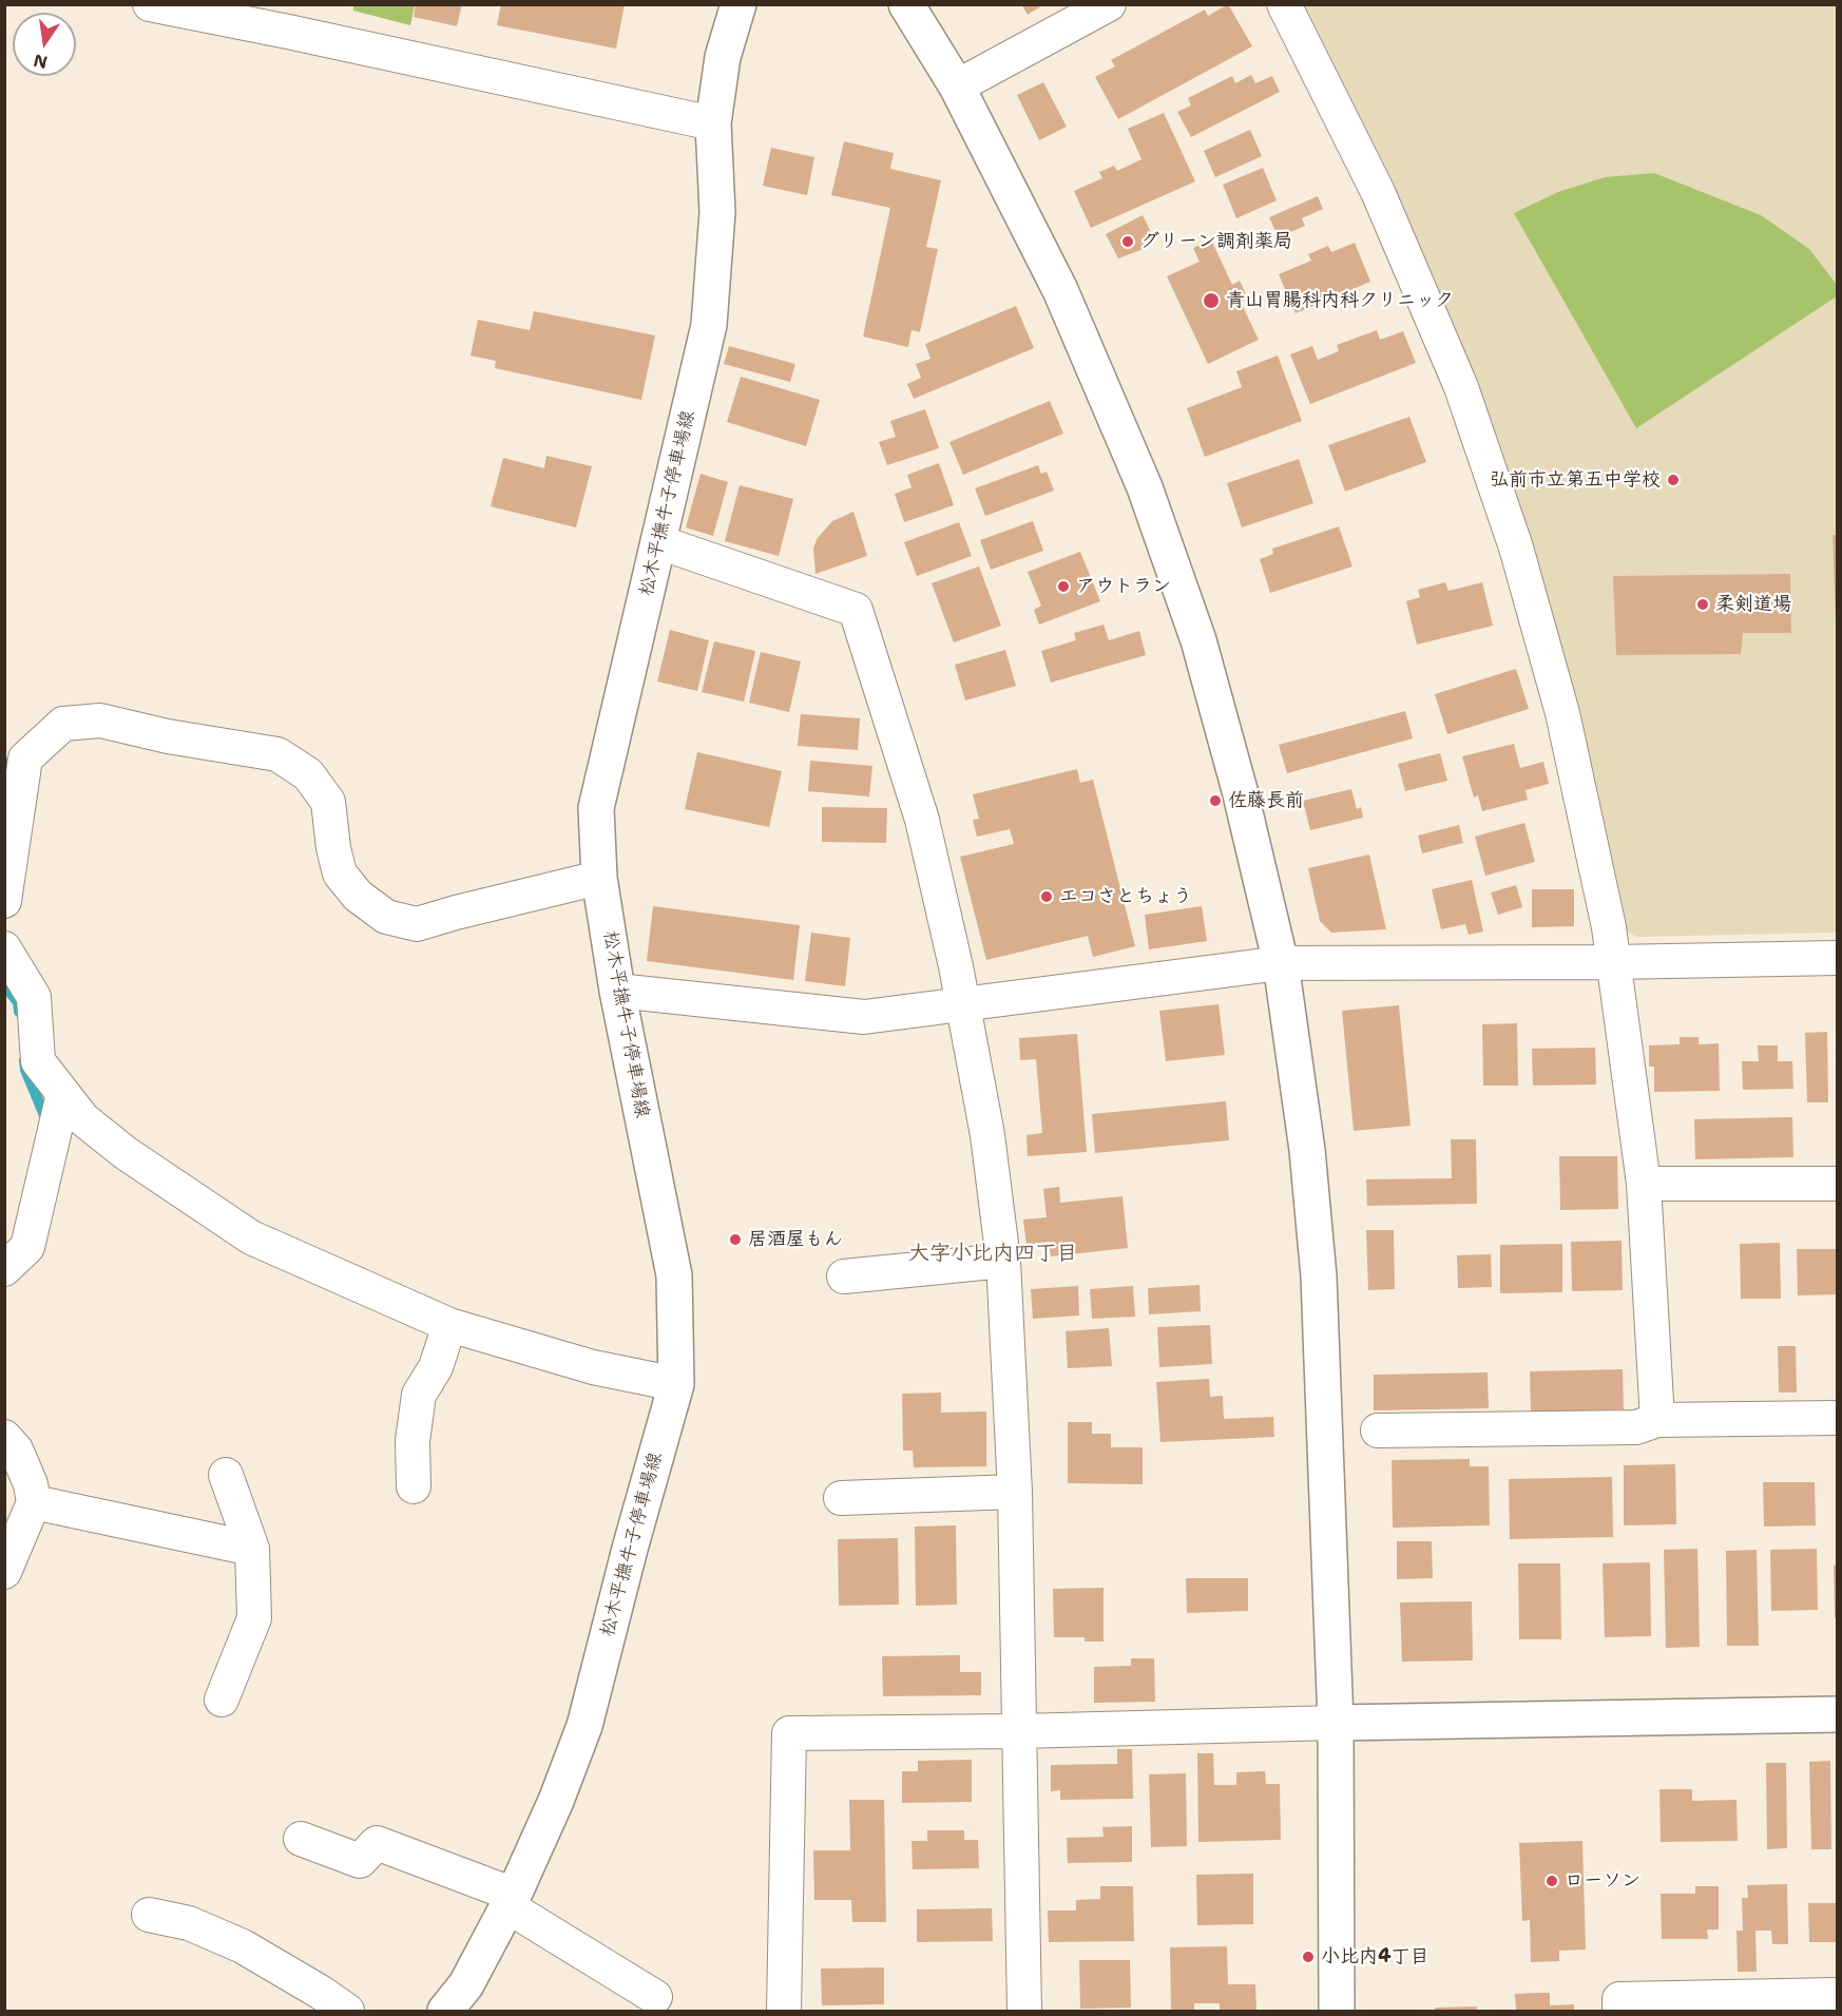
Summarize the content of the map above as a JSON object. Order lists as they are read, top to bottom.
{
  "streets": {
    "street": ["松木平撫牛子停車場線"]
  },
  "districts": ["大字小比内四丁目"],
  "places": [
    "グリーン調剤薬局",
    "青山胃腸科内科クリニック",
    "弘前市立第五中学校",
    "アウトラン",
    "柔剣道場",
    "佐藤長前",
    "エコさとちょう",
    "居酒屋もん",
    "ローソン",
    "小比内4丁目"
  ],
  "north": "bottom"
}
